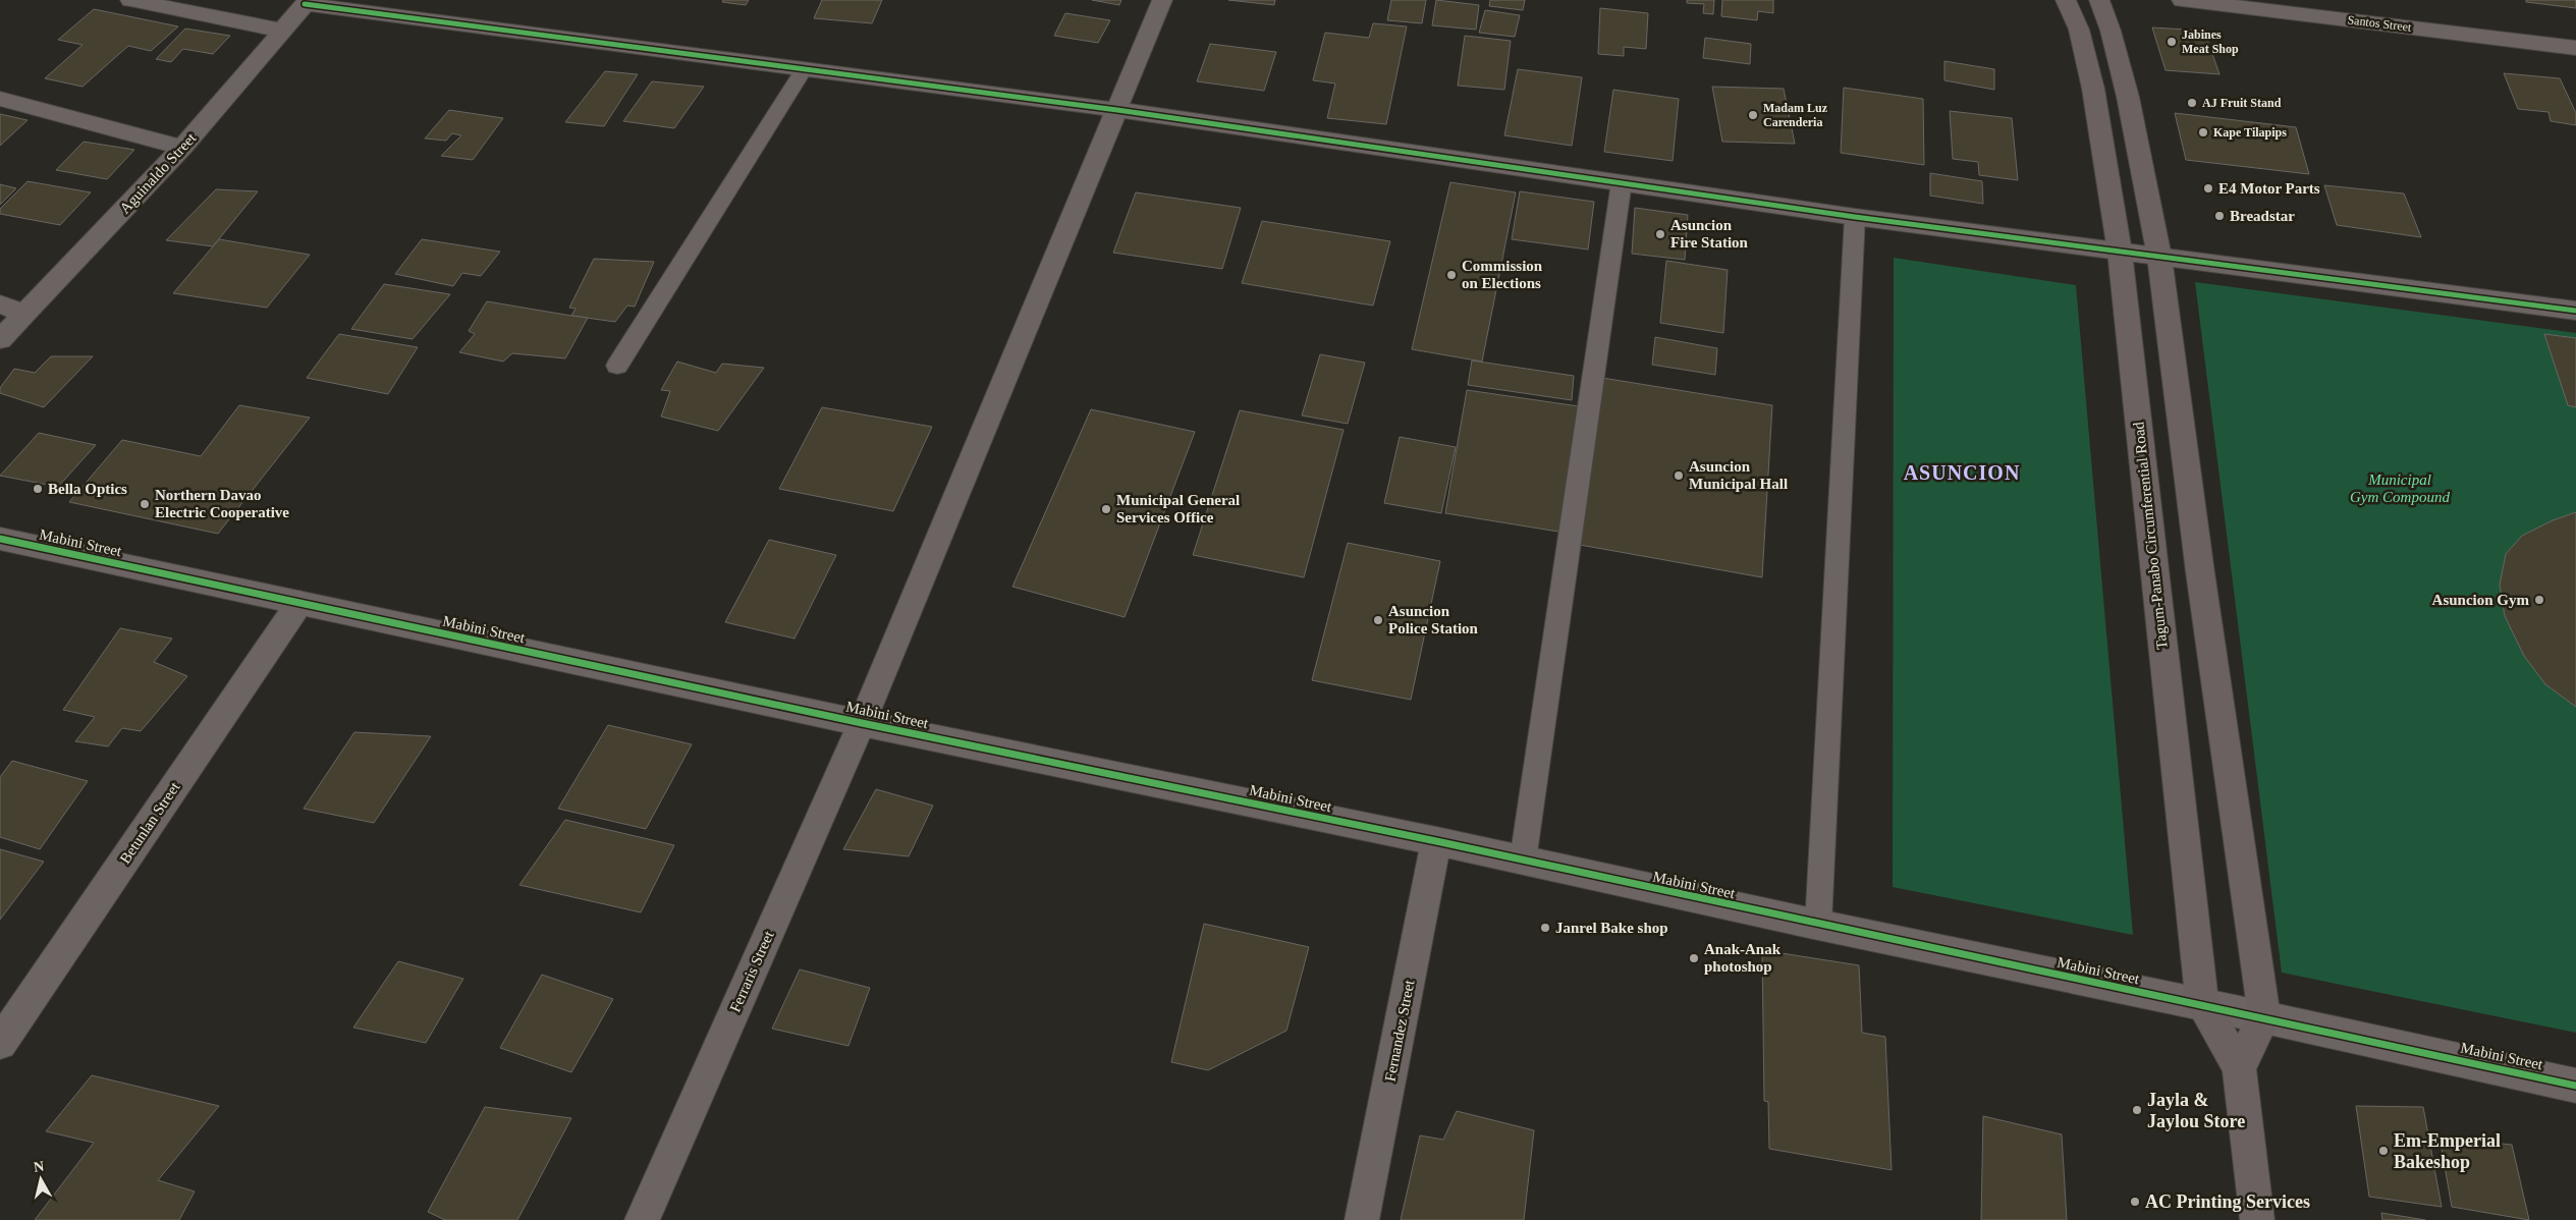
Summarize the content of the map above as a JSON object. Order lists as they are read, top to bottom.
{
  "streets": {
    "highway": ["Tagum-Panabo Circumferential Road"],
    "street": [
      "Santos Street",
      "Aguinaldo Street",
      "Mabini Street",
      "Betunlan Street",
      "Ferraris Street",
      "Fernandez Street"
    ]
  },
  "crossings": [
    ["Tagum-Panabo Circumferential Road", "Mabini Street"],
    ["Mabini Street", "Betunlan Street"],
    ["Mabini Street", "Ferraris Street"],
    ["Mabini Street", "Fernandez Street"]
  ],
  "districts": ["ASUNCION"],
  "parks": ["Municipal Gym Compound"],
  "places": [
    "Jabines Meat Shop",
    "AJ Fruit Stand",
    "Madam Luz Carenderia",
    "Kape Tilapips",
    "E4 Motor Parts",
    "Breadstar",
    "Asuncion Fire Station",
    "Commission on Elections",
    "Asuncion Municipal Hall",
    "Bella Optics",
    "Northern Davao Electric Cooperative",
    "Municipal General Services Office",
    "Asuncion Gym",
    "Asuncion Police Station",
    "Janrel Bake shop",
    "Anak-Anak photoshop",
    "Jayla & Jaylou Store",
    "Em-Emperial Bakeshop",
    "AC Printing Services"
  ],
  "north": "top"
}
